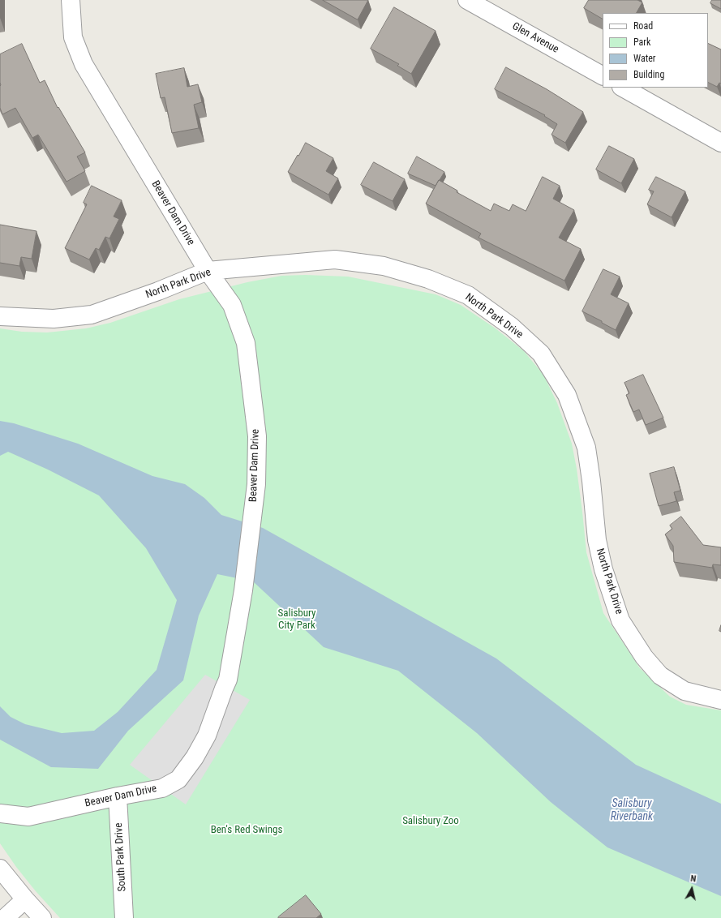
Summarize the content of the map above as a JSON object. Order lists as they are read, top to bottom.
{
  "streets": {
    "street": [
      "Glen Avenue",
      "Beaver Dam Drive",
      "North Park Drive",
      "South Park Drive"
    ]
  },
  "crossings": [
    ["Beaver Dam Drive", "North Park Drive"],
    ["Beaver Dam Drive", "South Park Drive"]
  ],
  "water": ["Salisbury Riverbank"],
  "parks": ["Salisbury City Park", "Salisbury Zoo", "Ben's Red Swings"],
  "legend": [
    "Road",
    "Park",
    "Water",
    "Building"
  ],
  "north": "top"
}
